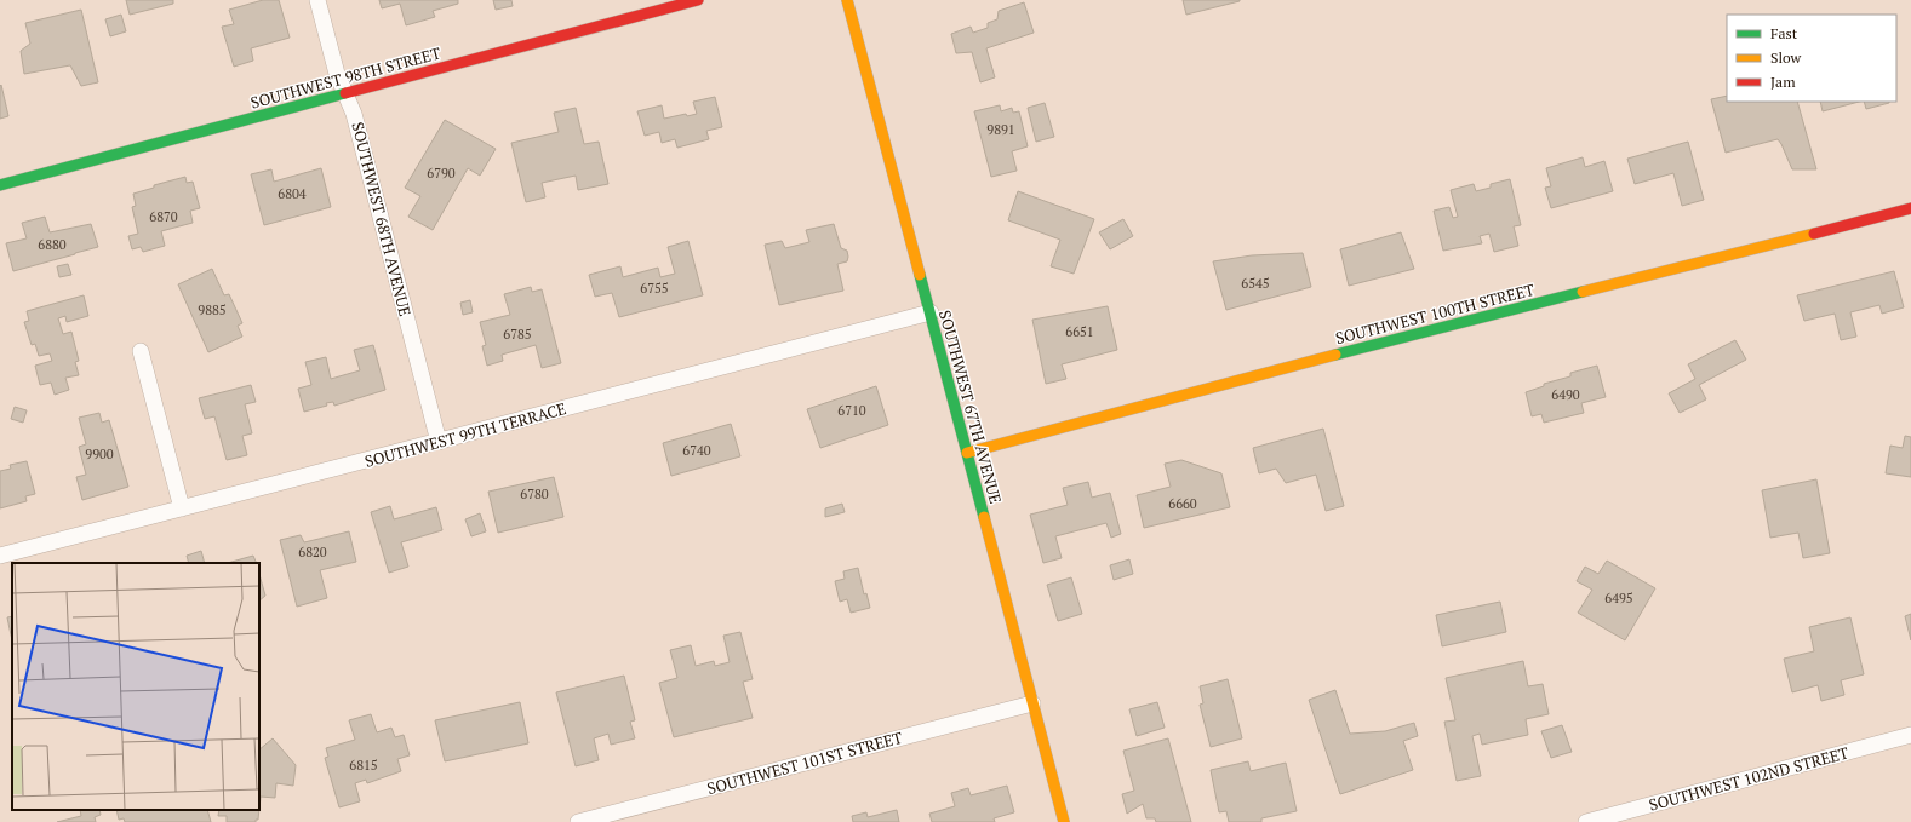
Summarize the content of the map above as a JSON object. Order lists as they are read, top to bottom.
{
  "streets": {
    "street": [
      "SOUTHWEST 98TH STREET",
      "SOUTHWEST 68TH AVENUE",
      "SOUTHWEST 100TH STREET",
      "SOUTHWEST 67TH AVENUE",
      "SOUTHWEST 99TH TERRACE",
      "SOUTHWEST 101ST STREET",
      "SOUTHWEST 102ND STREET"
    ]
  },
  "crossings": [
    ["SOUTHWEST 98TH STREET", "SOUTHWEST 68TH AVENUE"],
    ["SOUTHWEST 68TH AVENUE", "SOUTHWEST 99TH TERRACE"],
    ["SOUTHWEST 100TH STREET", "SOUTHWEST 67TH AVENUE"],
    ["SOUTHWEST 67TH AVENUE", "SOUTHWEST 99TH TERRACE"],
    ["SOUTHWEST 67TH AVENUE", "SOUTHWEST 101ST STREET"]
  ],
  "house_numbers": [
    "9891",
    "6790",
    "6804",
    "6870",
    "6880",
    "6545",
    "6755",
    "9885",
    "6651",
    "6785",
    "6490",
    "6710",
    "6740",
    "9900",
    "6780",
    "6660",
    "6820",
    "6495",
    "6815"
  ],
  "legend": ["Fast", "Slow", "Jam"]
}
